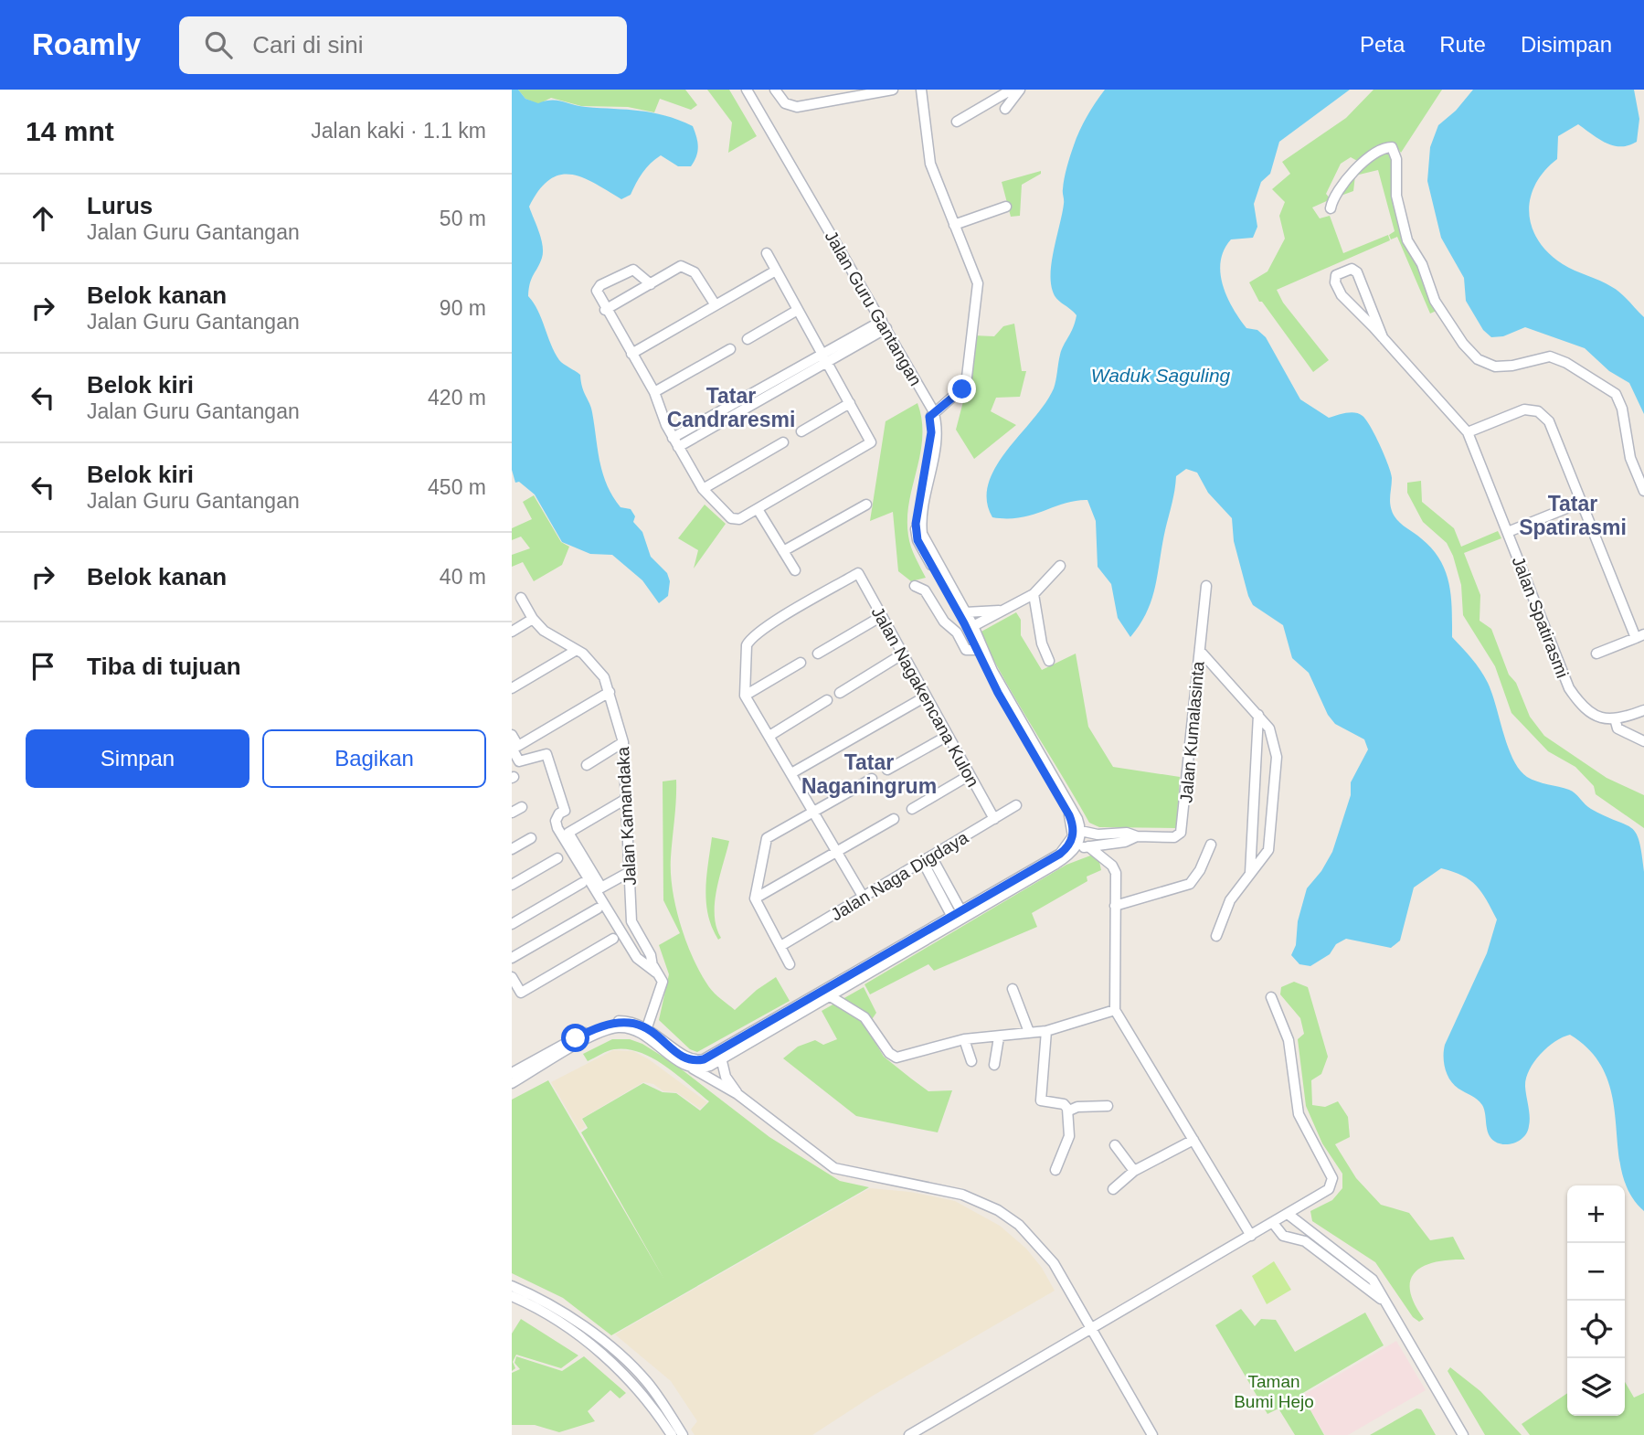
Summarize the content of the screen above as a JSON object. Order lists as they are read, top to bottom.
{
  "streets": {
    "street": [
      "Jalan Guru Gantangan",
      "Jalan Spatirasmi",
      "Jalan Nagakencana Kulon",
      "Jalan Kumalasinta",
      "Jalan Kamandaka",
      "Jalan Naga Digdaya"
    ]
  },
  "crossings": [
    ["Jalan Nagakencana Kulon", "Jalan Naga Digdaya"]
  ],
  "districts": ["Tatar Candraresmi", "Tatar Spatirasmi", "Tatar Naganingrum"],
  "water": ["Waduk Saguling"],
  "parks": ["Taman Bumi Hejo"],
  "page": {
    "header": "Roamly",
    "search": "Cari di sini",
    "nav": ["Peta", "Rute", "Disimpan"],
    "heading": ["14 mnt", "Jalan kaki · 1.1 km"],
    "list": [
      ["Lurus", "Jalan Guru Gantangan", "50 m"],
      ["Belok kanan", "Jalan Guru Gantangan", "90 m"],
      ["Belok kiri", "Jalan Guru Gantangan", "420 m"],
      ["Belok kiri", "Jalan Guru Gantangan", "450 m"],
      ["Belok kanan", "40 m"],
      "Tiba di tujuan"
    ],
    "buttons": ["Simpan", "Bagikan"],
    "map_buttons": ["+", "−"]
  }
}
